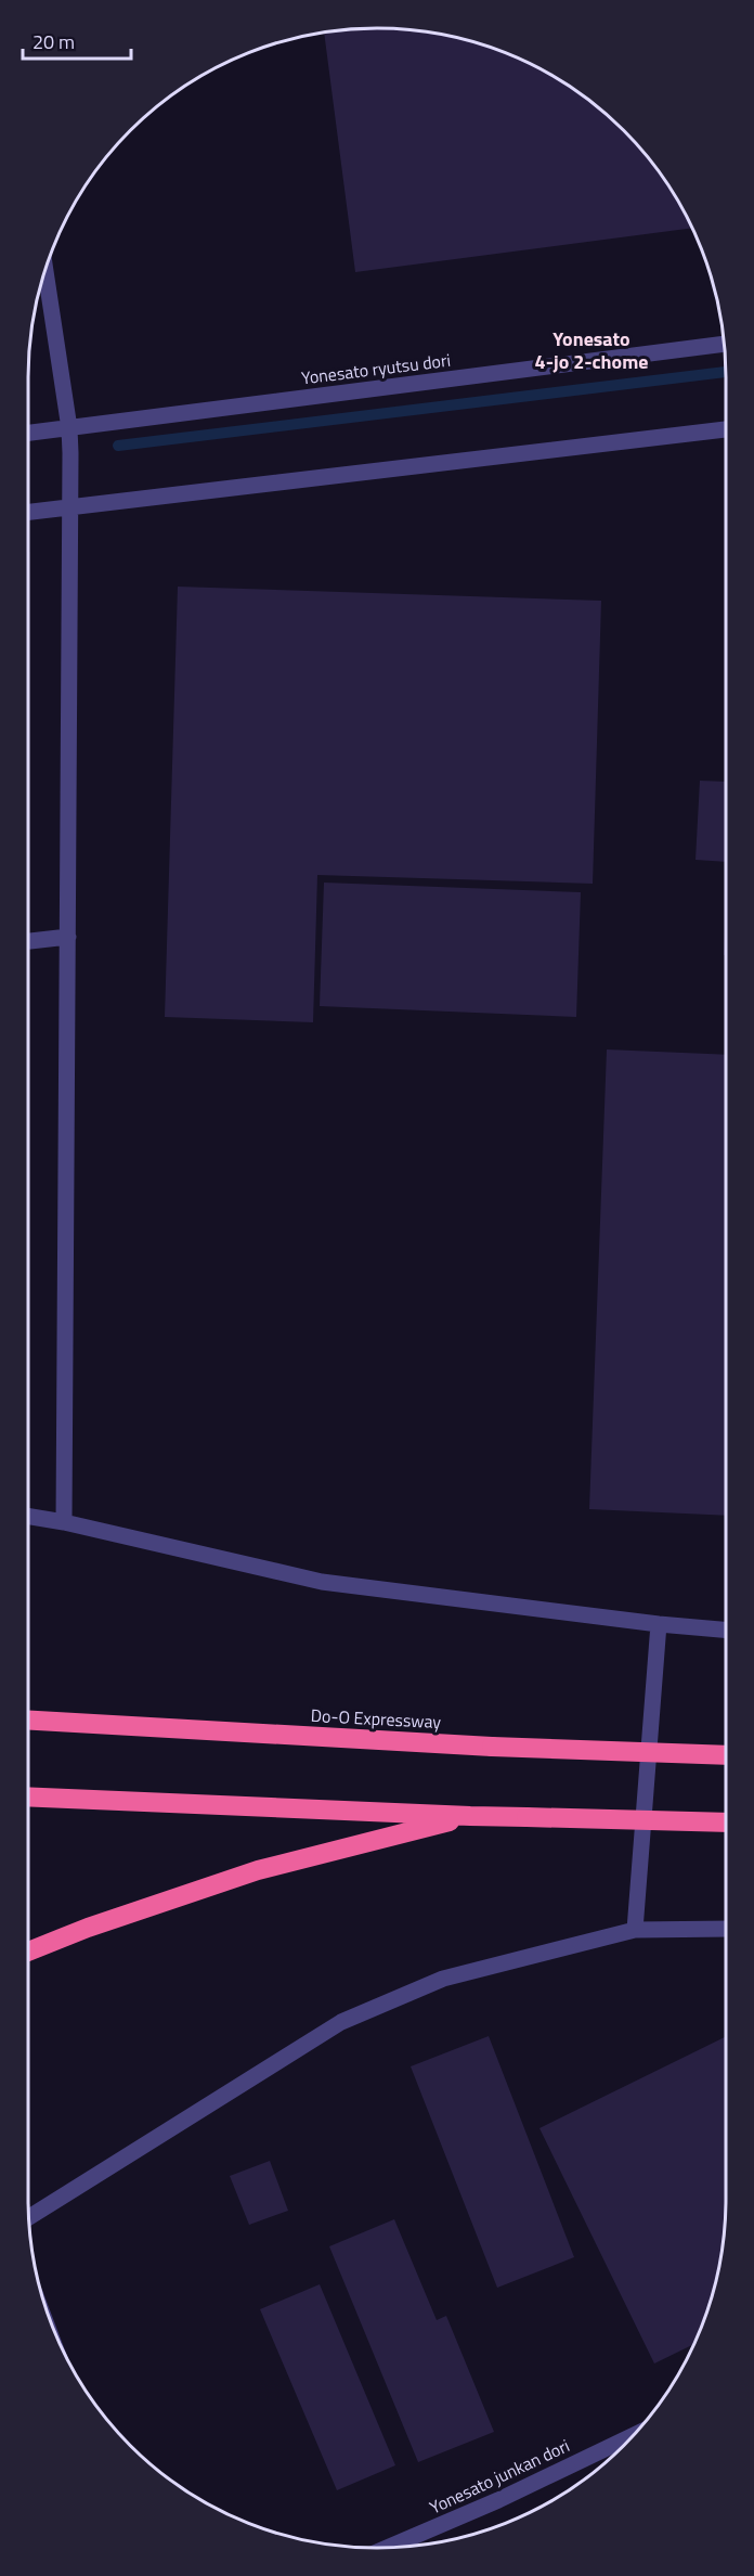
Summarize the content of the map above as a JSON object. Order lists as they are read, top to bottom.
{
  "streets": {
    "highway": ["Do-O Expressway"],
    "street": ["Yonesato ryutsu dori", "Yonesato junkan dori"]
  },
  "districts": ["Yonesato 4-jo 2-chome"],
  "scale_bar": "20 m"
}
